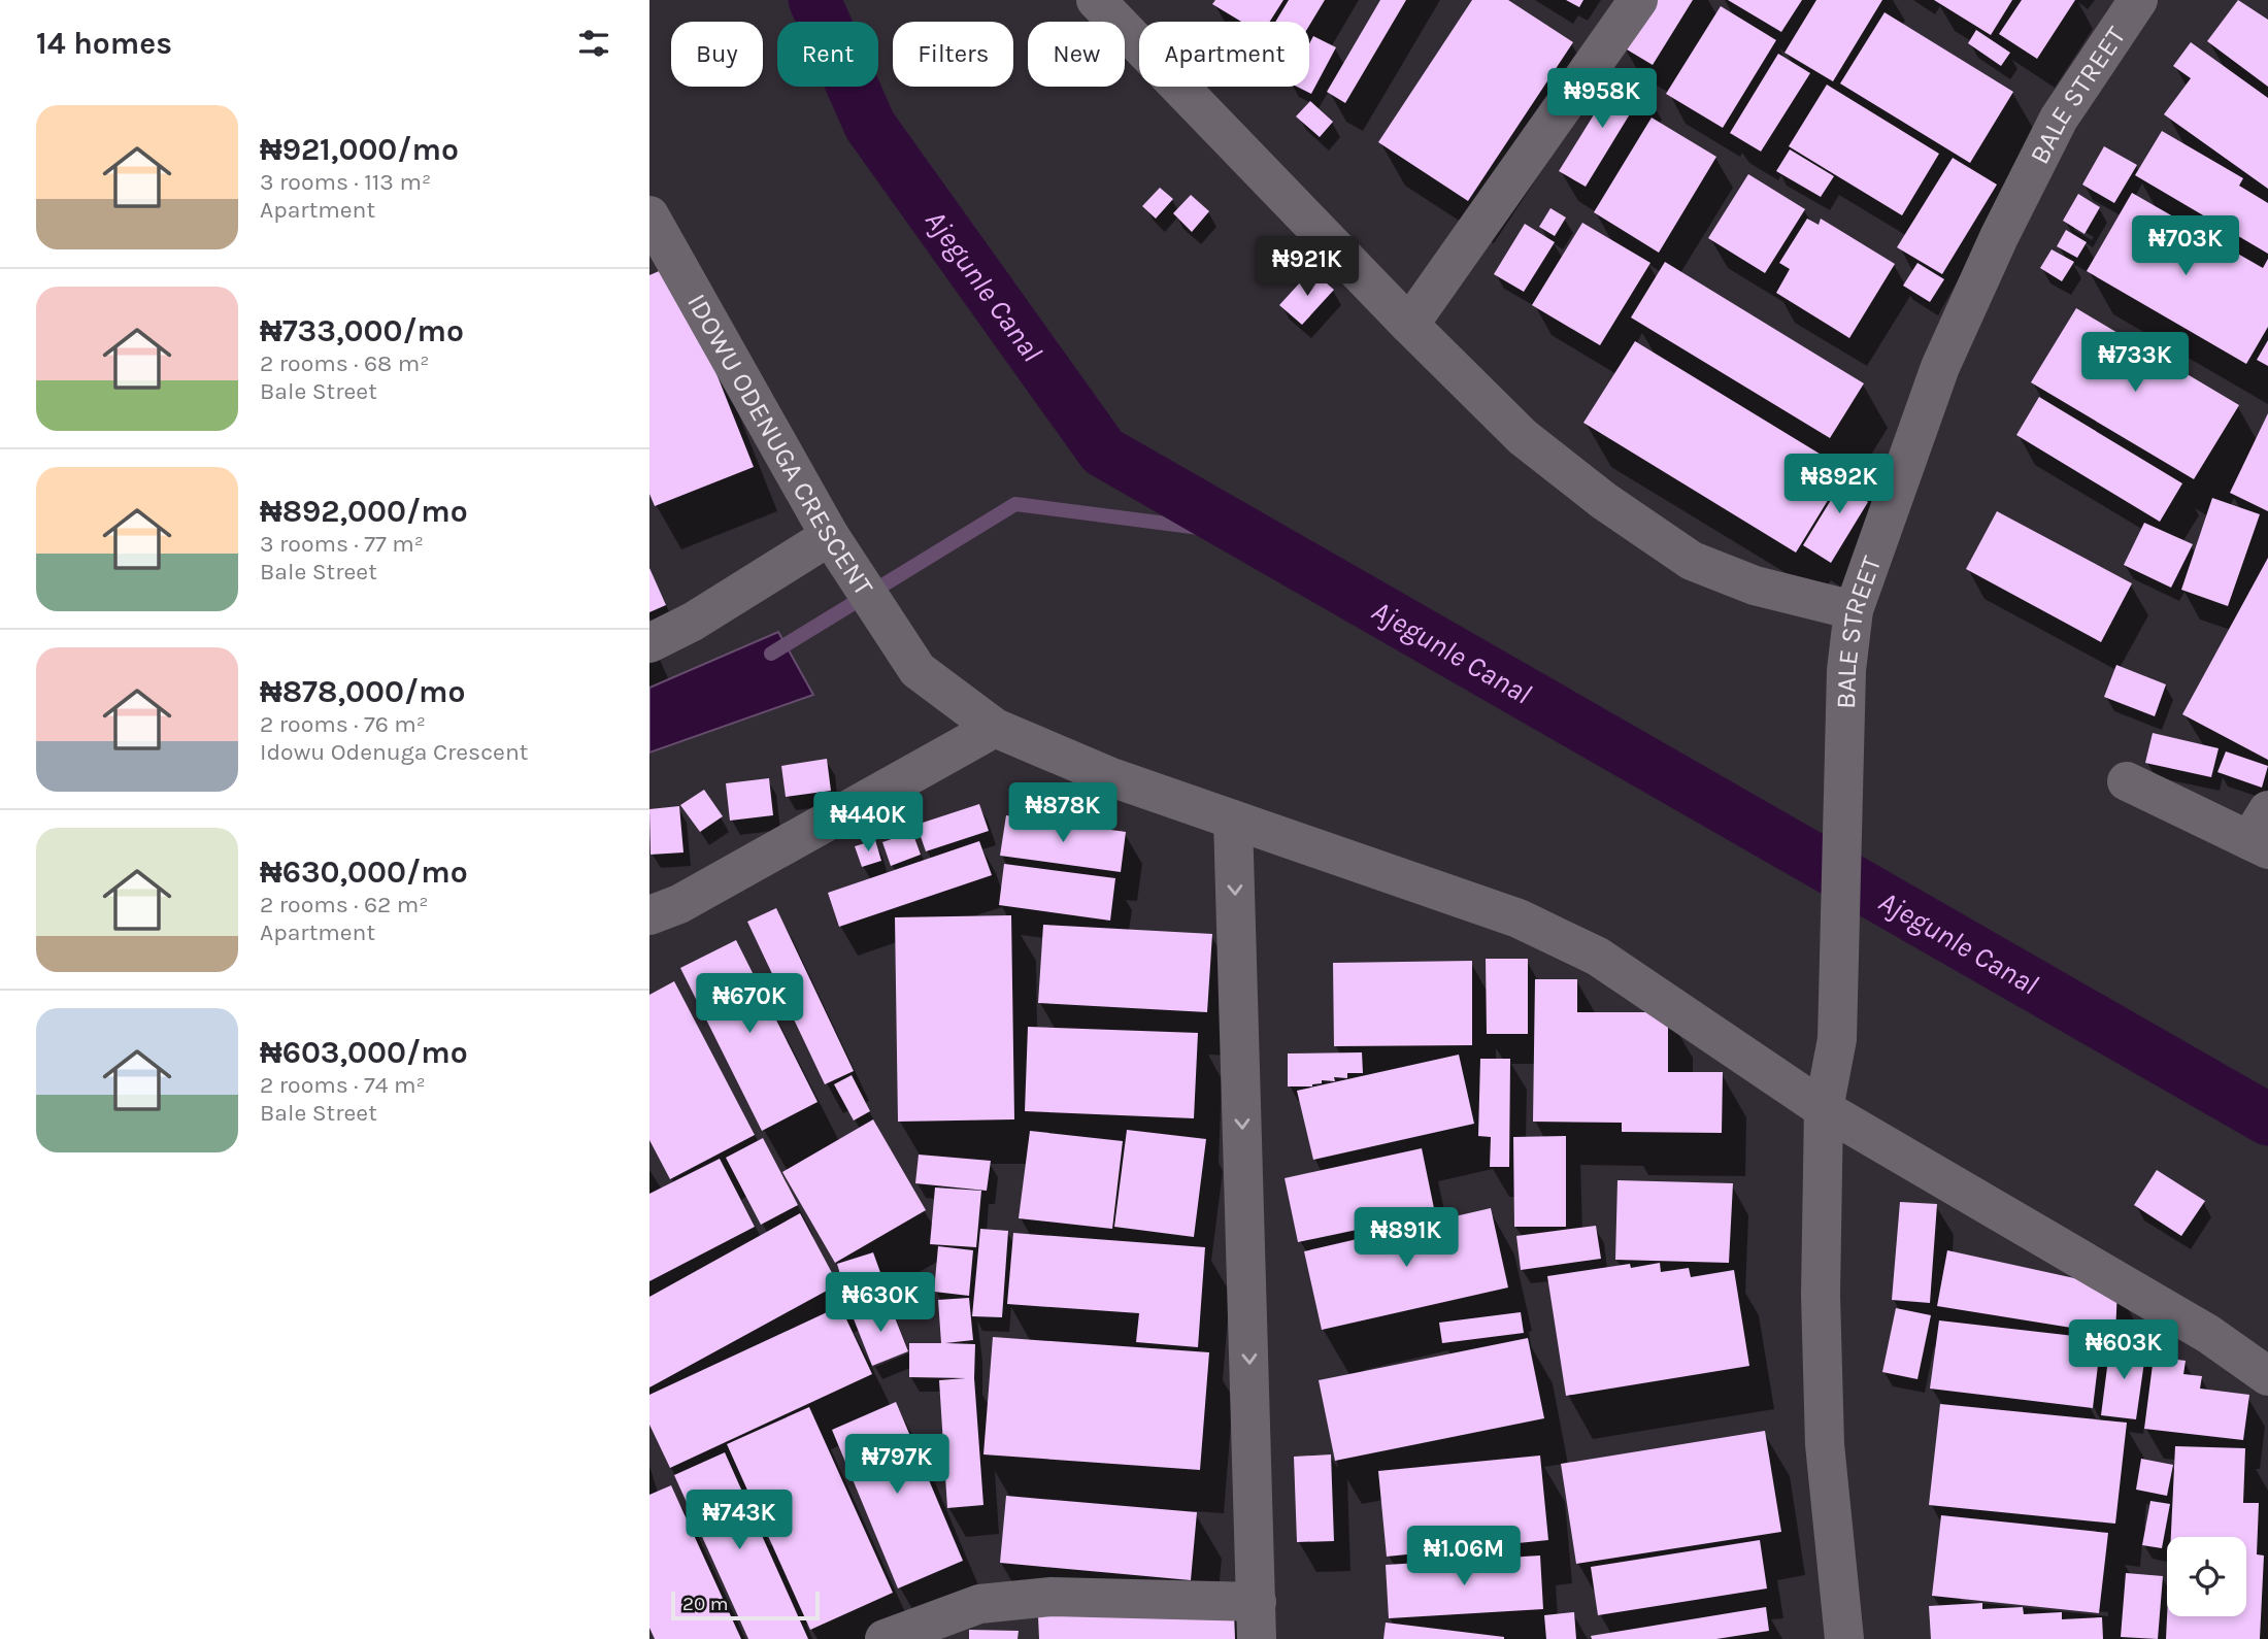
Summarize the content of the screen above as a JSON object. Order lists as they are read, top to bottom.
{
  "streets": {
    "street": ["BALE STREET", "IDOWU ODENUGA CRESCENT"]
  },
  "water": ["Ajegunle Canal"],
  "scale_bar": "20 m",
  "page": {
    "heading": "14 homes",
    "chip": [
      "Buy",
      "Rent",
      "Filters",
      "New",
      "Apartment"
    ],
    "price": [
      "₦958K",
      "₦703K",
      "₦921K",
      "₦733K",
      "₦892K",
      "₦878K",
      "₦440K",
      "₦670K",
      "₦891K",
      "₦630K",
      "₦603K",
      "₦797K",
      "₦743K",
      "₦1.06M"
    ],
    "list": [
      {
        "name": "₦921,000/mo",
        "note": "3 rooms · 113 m² · Apartment"
      },
      {
        "name": "₦733,000/mo",
        "note": "2 rooms · 68 m² · Bale Street"
      },
      {
        "name": "₦892,000/mo",
        "note": "3 rooms · 77 m² · Bale Street"
      },
      {
        "name": "₦878,000/mo",
        "note": "2 rooms · 76 m² · Idowu Odenuga Crescent"
      },
      {
        "name": "₦630,000/mo",
        "note": "2 rooms · 62 m² · Apartment"
      },
      {
        "name": "₦603,000/mo",
        "note": "2 rooms · 74 m² · Bale Street"
      }
    ],
    "scale": "20 m"
  }
}
